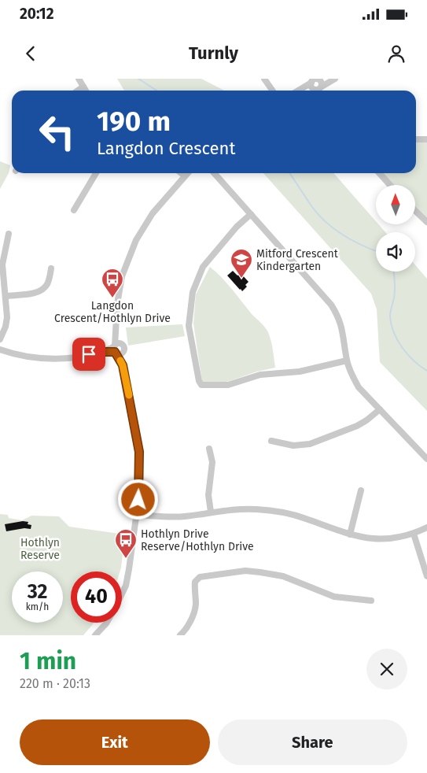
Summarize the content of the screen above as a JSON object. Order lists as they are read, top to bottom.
{
  "parks": ["Hothlyn Reserve"],
  "places": {
    "school or university": ["Mitford Crescent Kindergarten"],
    "bus stop": ["Langdon Crescent/Hothlyn Drive", "Hothlyn Drive Reserve/Hothlyn Drive"]
  },
  "north": "top",
  "page": {
    "status": "20:12",
    "header": "Turnly",
    "turn": ["190 m", "Langdon Crescent"],
    "speed": "32 km/h",
    "limit": "40",
    "heading": ["1 min", "220 m · 20:13"],
    "buttons": ["Exit", "Share"]
  }
}
